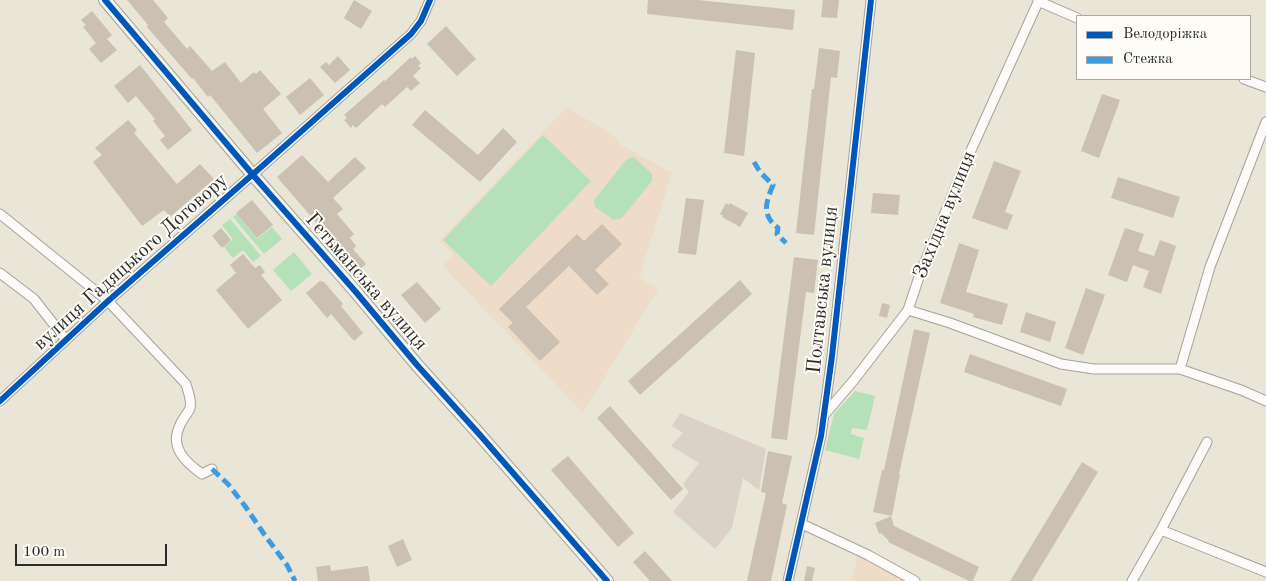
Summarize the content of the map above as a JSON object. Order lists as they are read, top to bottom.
{
  "streets": {
    "street": [
      "Західна вулиця",
      "вулиця Гадяцького Договору",
      "Гетьманська вулиця",
      "Полтавська вулиця"
    ]
  },
  "crossings": [
    ["Західна вулиця", "Полтавська вулиця"],
    ["вулиця Гадяцького Договору", "Гетьманська вулиця"]
  ],
  "legend": ["Велодоріжка", "Стежка"],
  "scale_bar": "100 m"
}
